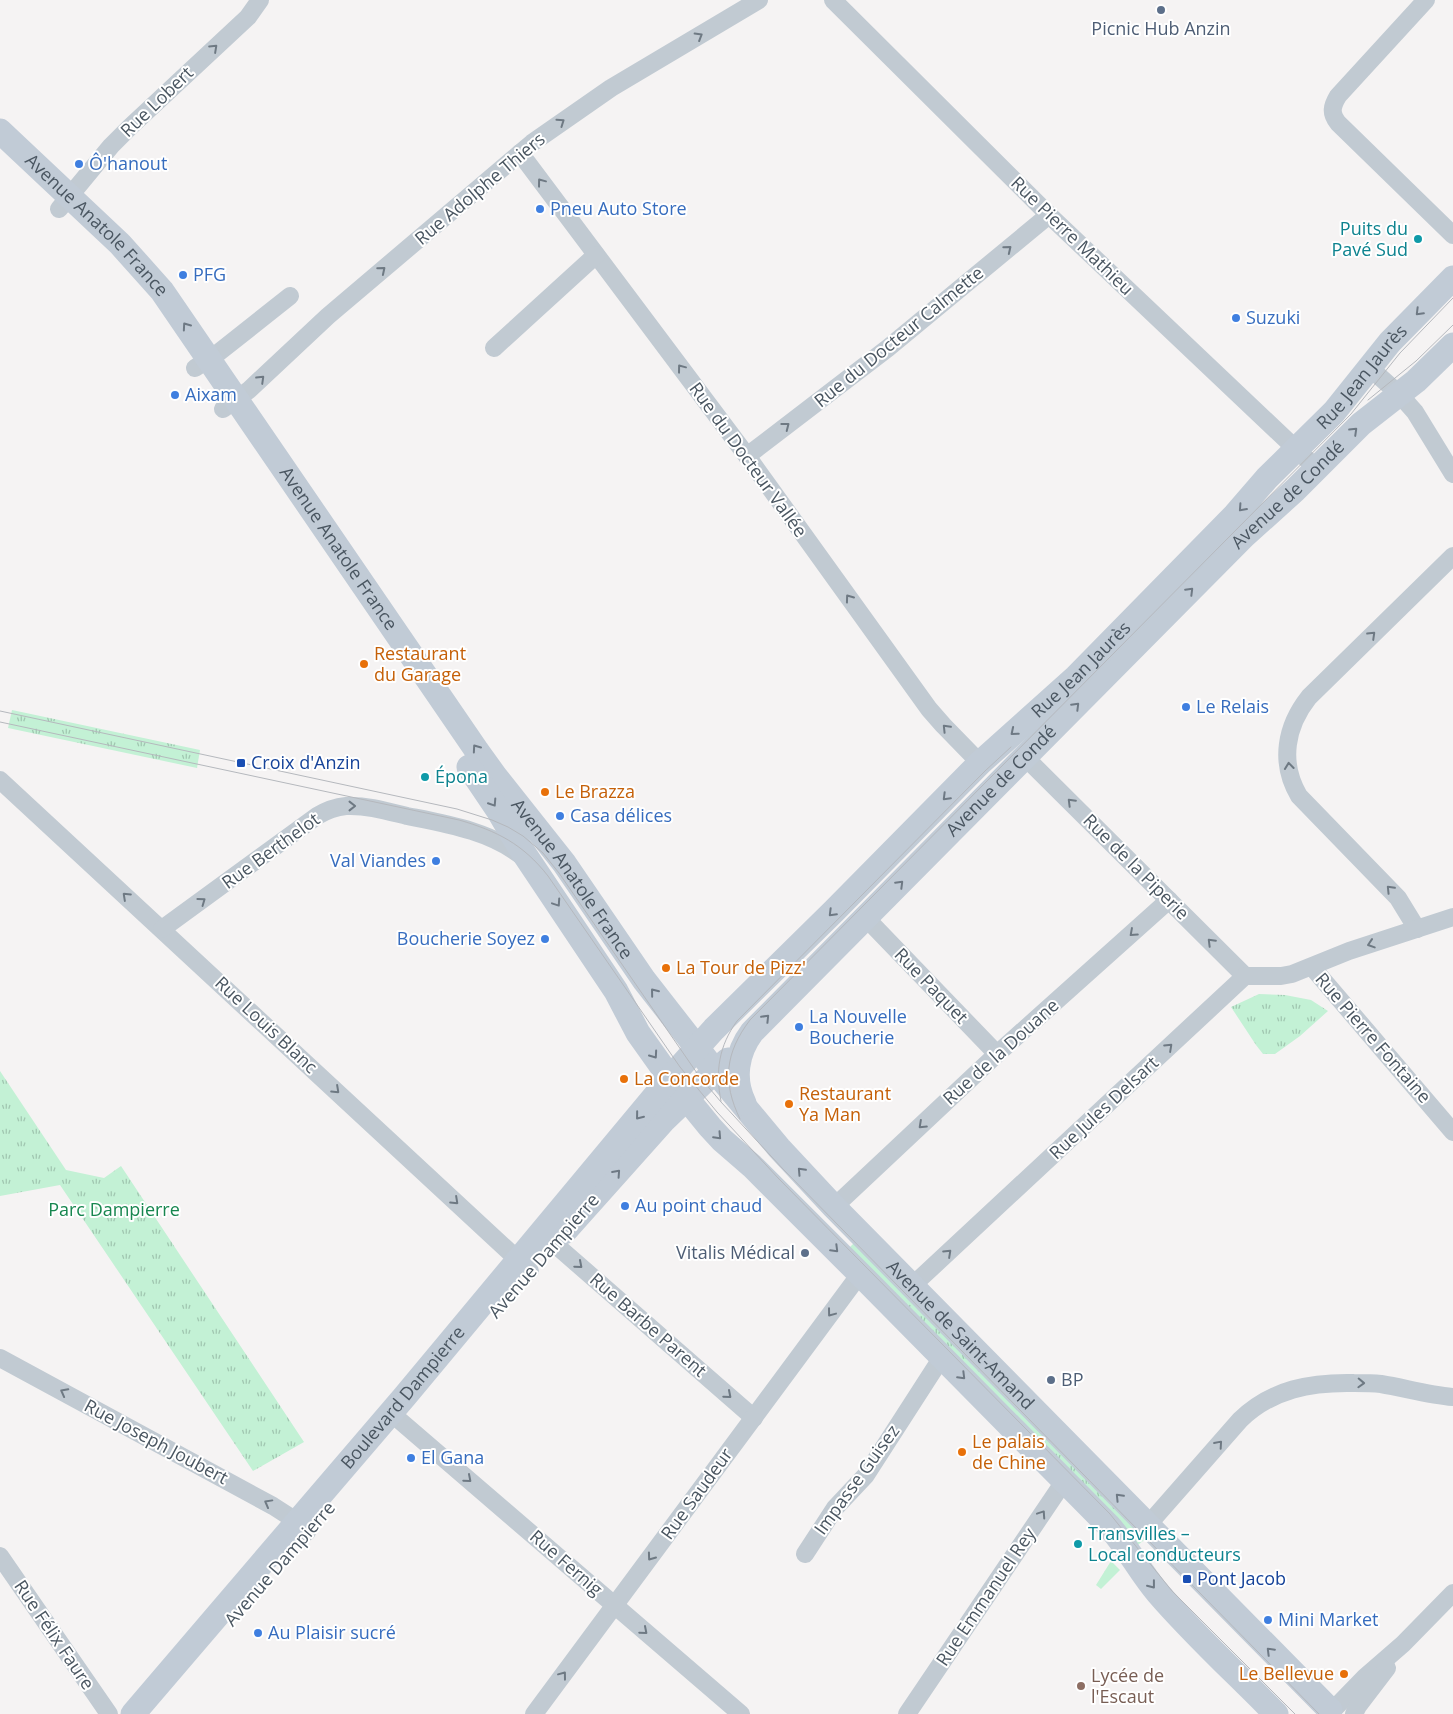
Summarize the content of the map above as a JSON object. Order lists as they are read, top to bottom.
{
  "streets": {
    "main road": [
      "Avenue Anatole France",
      "Rue Jean Jaurès",
      "Avenue de Condé",
      "Avenue Dampierre",
      "Avenue de Saint-Amand",
      "Boulevard Dampierre"
    ],
    "street": [
      "Rue Lobert",
      "Rue Adolphe Thiers",
      "Rue Pierre Mathieu",
      "Rue du Docteur Calmette",
      "Rue du Docteur Vallée",
      "Rue Berthelot",
      "Rue de la Piperie",
      "Rue Paquet",
      "Rue Louis Blanc",
      "Rue Pierre Fontaine",
      "Rue de la Douane",
      "Rue Jules Delsart",
      "Rue Barbe Parent",
      "Rue Joseph Joubert",
      "Impasse Guisez",
      "Rue Saudeur",
      "Rue Fernig",
      "Rue Emmanuel Rey",
      "Rue Félix Faure"
    ]
  },
  "crossings": [
    ["Rue Lobert", "Avenue Anatole France"],
    ["Rue Adolphe Thiers", "Avenue Anatole France"],
    ["Rue Adolphe Thiers", "Rue du Docteur Vallée"],
    ["Avenue Anatole France", "Rue Jean Jaurès"],
    ["Avenue Anatole France", "Rue Berthelot"],
    ["Avenue Anatole France", "Avenue Dampierre"],
    ["Avenue Anatole France", "Avenue de Saint-Amand"],
    ["Rue Pierre Mathieu", "Rue du Docteur Calmette"],
    ["Rue Pierre Mathieu", "Rue Jean Jaurès"],
    ["Rue Pierre Mathieu", "Avenue de Condé"],
    ["Rue du Docteur Calmette", "Rue du Docteur Vallée"],
    ["Rue Jean Jaurès", "Rue du Docteur Vallée"],
    ["Rue Jean Jaurès", "Avenue Dampierre"],
    ["Rue Jean Jaurès", "Avenue de Saint-Amand"],
    ["Avenue de Condé", "Rue de la Piperie"],
    ["Avenue de Condé", "Rue Paquet"],
    ["Avenue de Condé", "Avenue de Saint-Amand"],
    ["Rue Berthelot", "Rue Louis Blanc"],
    ["Rue de la Piperie", "Rue de la Douane"],
    ["Rue de la Piperie", "Rue Jules Delsart"],
    ["Rue Paquet", "Rue de la Douane"],
    ["Rue Louis Blanc", "Boulevard Dampierre"],
    ["Rue de la Douane", "Avenue de Saint-Amand"],
    ["Rue Jules Delsart", "Avenue de Saint-Amand"],
    ["Avenue Dampierre", "Rue Barbe Parent"],
    ["Avenue Dampierre", "Avenue de Saint-Amand"],
    ["Avenue Dampierre", "Boulevard Dampierre"],
    ["Avenue Dampierre", "Rue Joseph Joubert"],
    ["Rue Barbe Parent", "Boulevard Dampierre"],
    ["Rue Barbe Parent", "Rue Saudeur"],
    ["Avenue de Saint-Amand", "Impasse Guisez"],
    ["Avenue de Saint-Amand", "Rue Saudeur"],
    ["Avenue de Saint-Amand", "Rue Emmanuel Rey"],
    ["Boulevard Dampierre", "Rue Joseph Joubert"],
    ["Boulevard Dampierre", "Rue Fernig"],
    ["Rue Saudeur", "Rue Fernig"]
  ],
  "one_way": [
    "Rue Lobert",
    "Rue du Docteur Calmette",
    "Rue Jean Jaurès",
    "Rue du Docteur Vallée",
    "Avenue de Condé",
    "Rue Berthelot",
    "Rue de la Piperie",
    "Rue de la Douane",
    "Rue Jules Delsart",
    "Rue Barbe Parent",
    "Rue Joseph Joubert",
    "Rue Fernig",
    "Rue Emmanuel Rey"
  ],
  "parks": ["Parc Dampierre"],
  "places": {
    "other": [
      "Picnic Hub Anzin",
      "Ô'hanout",
      "Pneu Auto Store",
      "Puits du Pavé Sud",
      "PFG",
      "Suzuki",
      "Aixam",
      "Restaurant du Garage",
      "Le Relais",
      "Épona",
      "Le Brazza",
      "Casa délices",
      "Val Viandes",
      "Boucherie Soyez",
      "La Tour de Pizz'",
      "La Nouvelle Boucherie",
      "La Concorde",
      "Restaurant Ya Man",
      "Au point chaud",
      "Vitalis Médical",
      "BP",
      "Le palais de Chine",
      "El Gana",
      "Transvilles – Local conducteurs",
      "Mini Market",
      "Au Plaisir sucré",
      "Le Bellevue",
      "Lycée de l'Escaut"
    ],
    "transit": ["Croix d'Anzin", "Pont Jacob"]
  }
}
